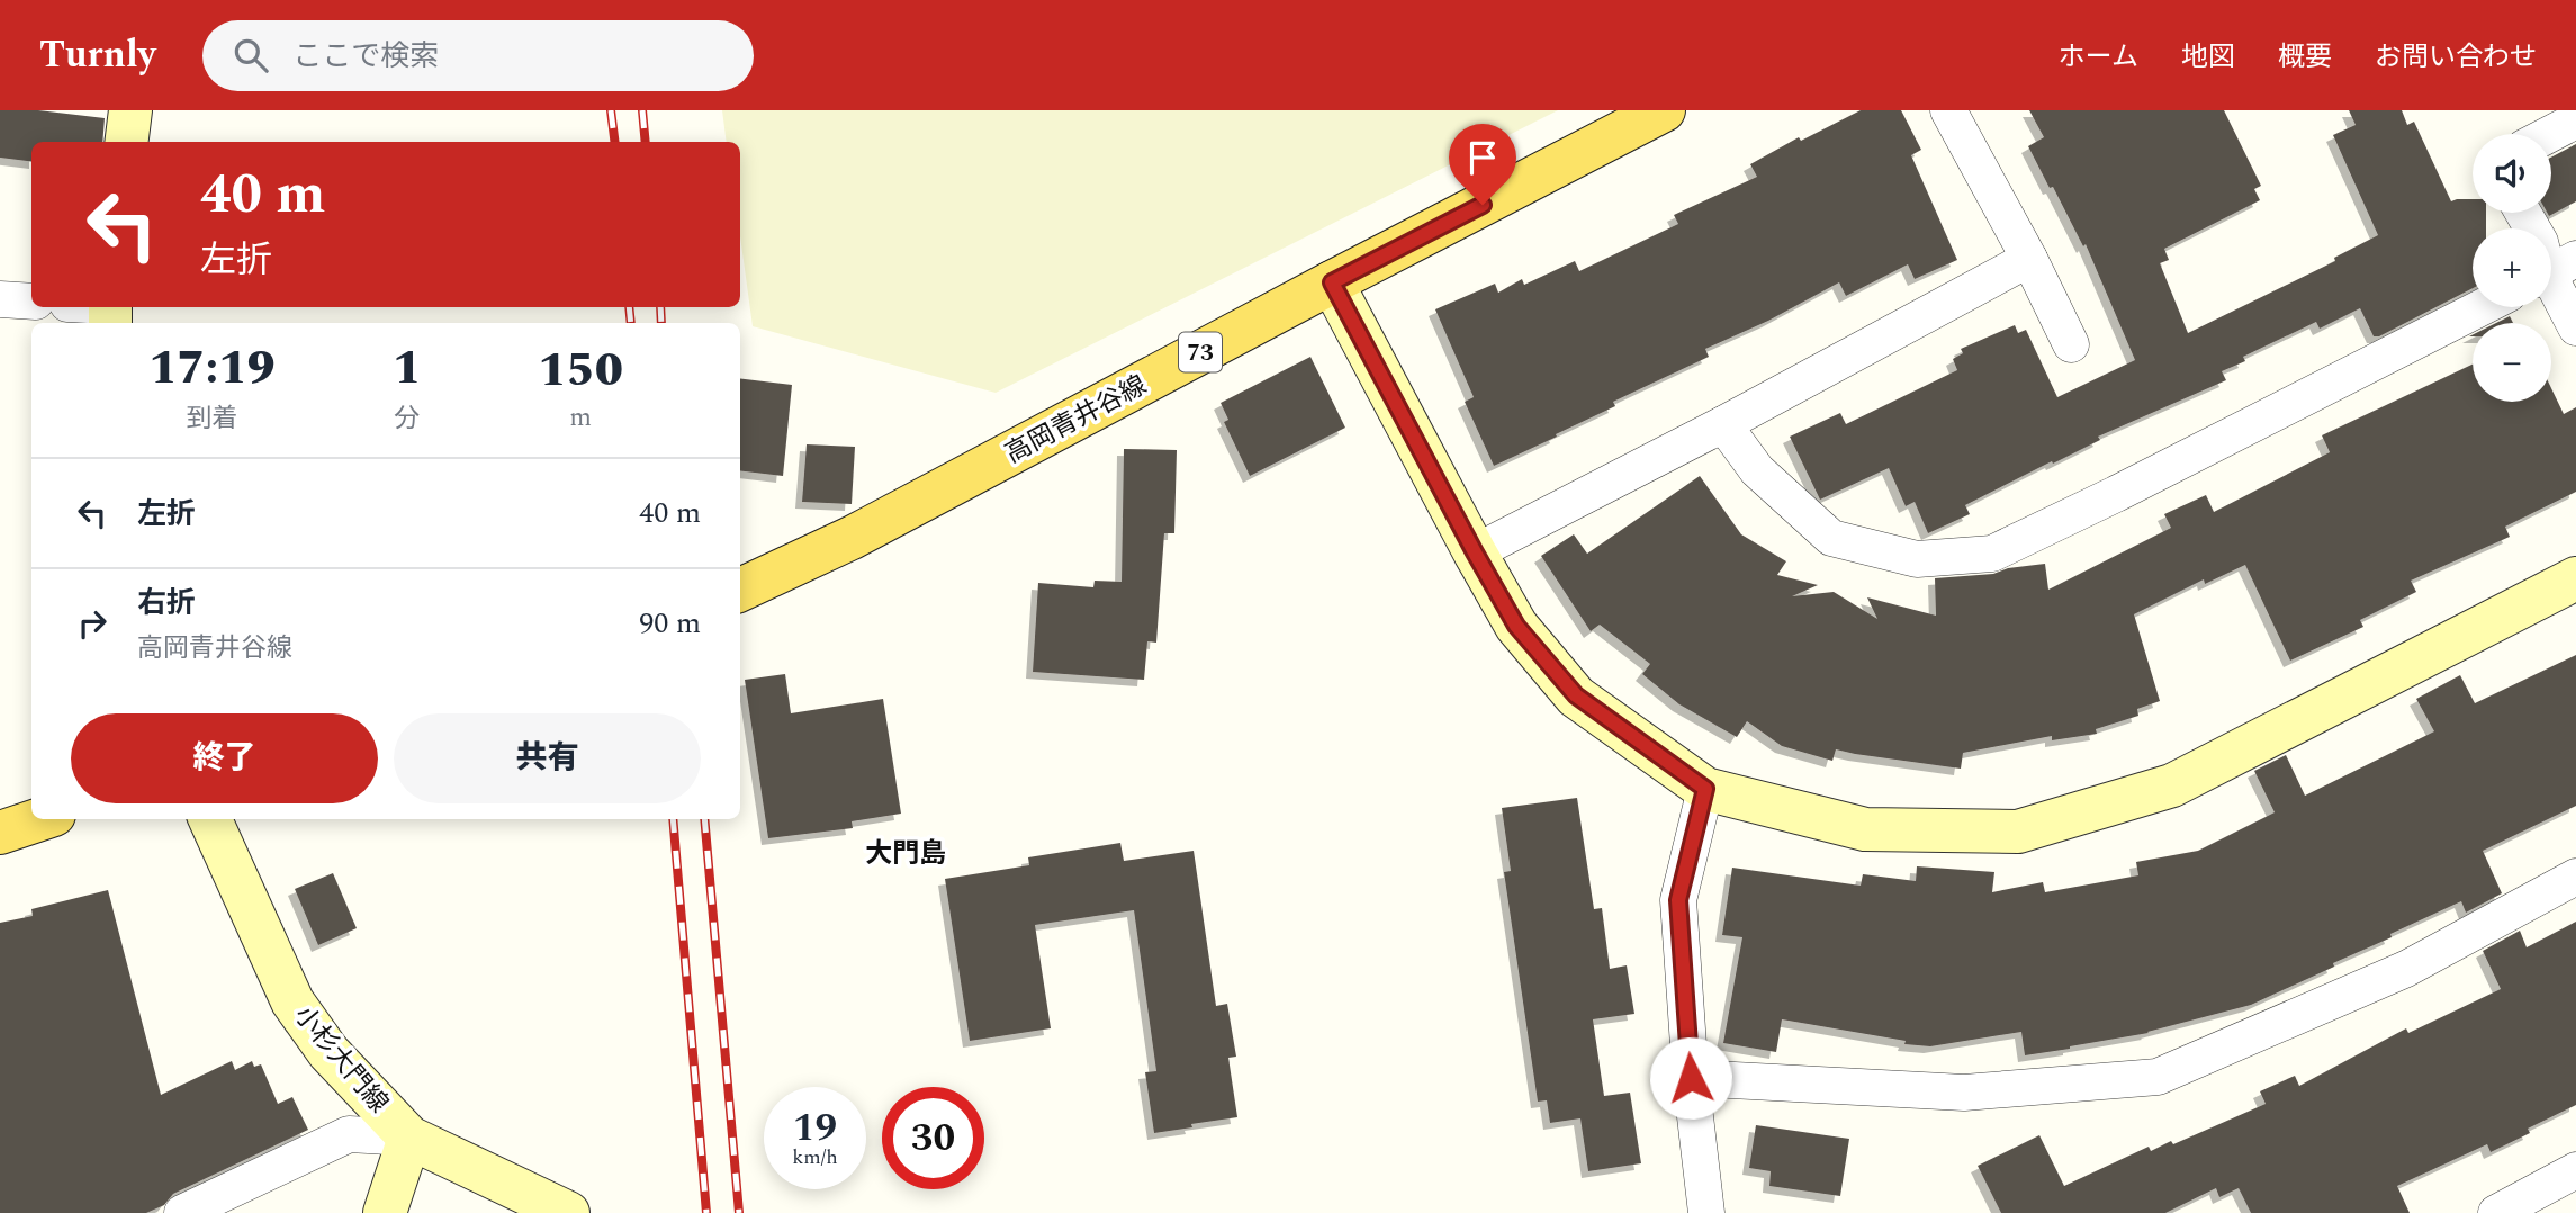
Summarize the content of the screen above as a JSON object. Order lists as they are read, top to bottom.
{
  "streets": {
    "main road": ["73", "高岡青井谷線"],
    "street": ["小杉大門線"]
  },
  "districts": ["大門島"],
  "page": {
    "header": "Turnly",
    "search": "ここで検索",
    "nav": [
      "ホーム",
      "地図",
      "概要",
      "お問い合わせ"
    ],
    "map_buttons": ["+", "−"],
    "turn": ["40 m", "左折"],
    "eta": [
      "17:19",
      "到着",
      "1",
      "分",
      "150",
      "m"
    ],
    "list": [
      {
        "name": "左折",
        "value": "40 m"
      },
      {
        "name": "右折",
        "note": "高岡青井谷線",
        "value": "90 m"
      }
    ],
    "buttons": ["終了", "共有"],
    "speed": "19 km/h",
    "limit": "30"
  }
}
